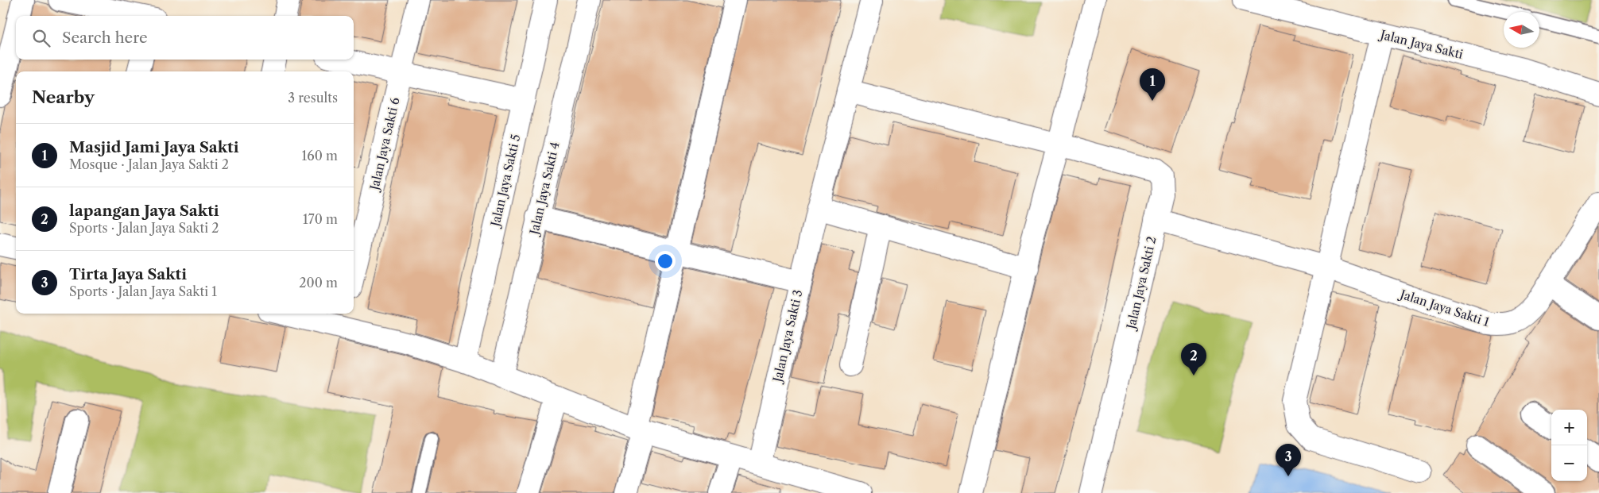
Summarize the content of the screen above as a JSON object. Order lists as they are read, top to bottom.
{
  "streets": {
    "street": [
      "Jalan Jaya Sakti",
      "Jalan Jaya Sakti 6",
      "Jalan Jaya Sakti 5",
      "Jalan Jaya Sakti 4",
      "Jalan Jaya Sakti 2",
      "Jalan Jaya Sakti 1",
      "Jalan Jaya Sakti 3"
    ]
  },
  "crossings": [
    ["Jalan Jaya Sakti 2", "Jalan Jaya Sakti 1"]
  ],
  "north": "left",
  "page": {
    "search": "Search here",
    "pins": ["1", "2", "3"],
    "heading": ["Nearby", "3 results"],
    "list": [
      {
        "mark": "1",
        "name": "Masjid Jami Jaya Sakti",
        "note": "Mosque · Jalan Jaya Sakti 2",
        "value": "160 m"
      },
      {
        "mark": "2",
        "name": "lapangan Jaya Sakti",
        "note": "Sports · Jalan Jaya Sakti 2",
        "value": "170 m"
      },
      {
        "mark": "3",
        "name": "Tirta Jaya Sakti",
        "note": "Sports · Jalan Jaya Sakti 1",
        "value": "200 m"
      }
    ],
    "map_buttons": ["+", "−"]
  }
}
